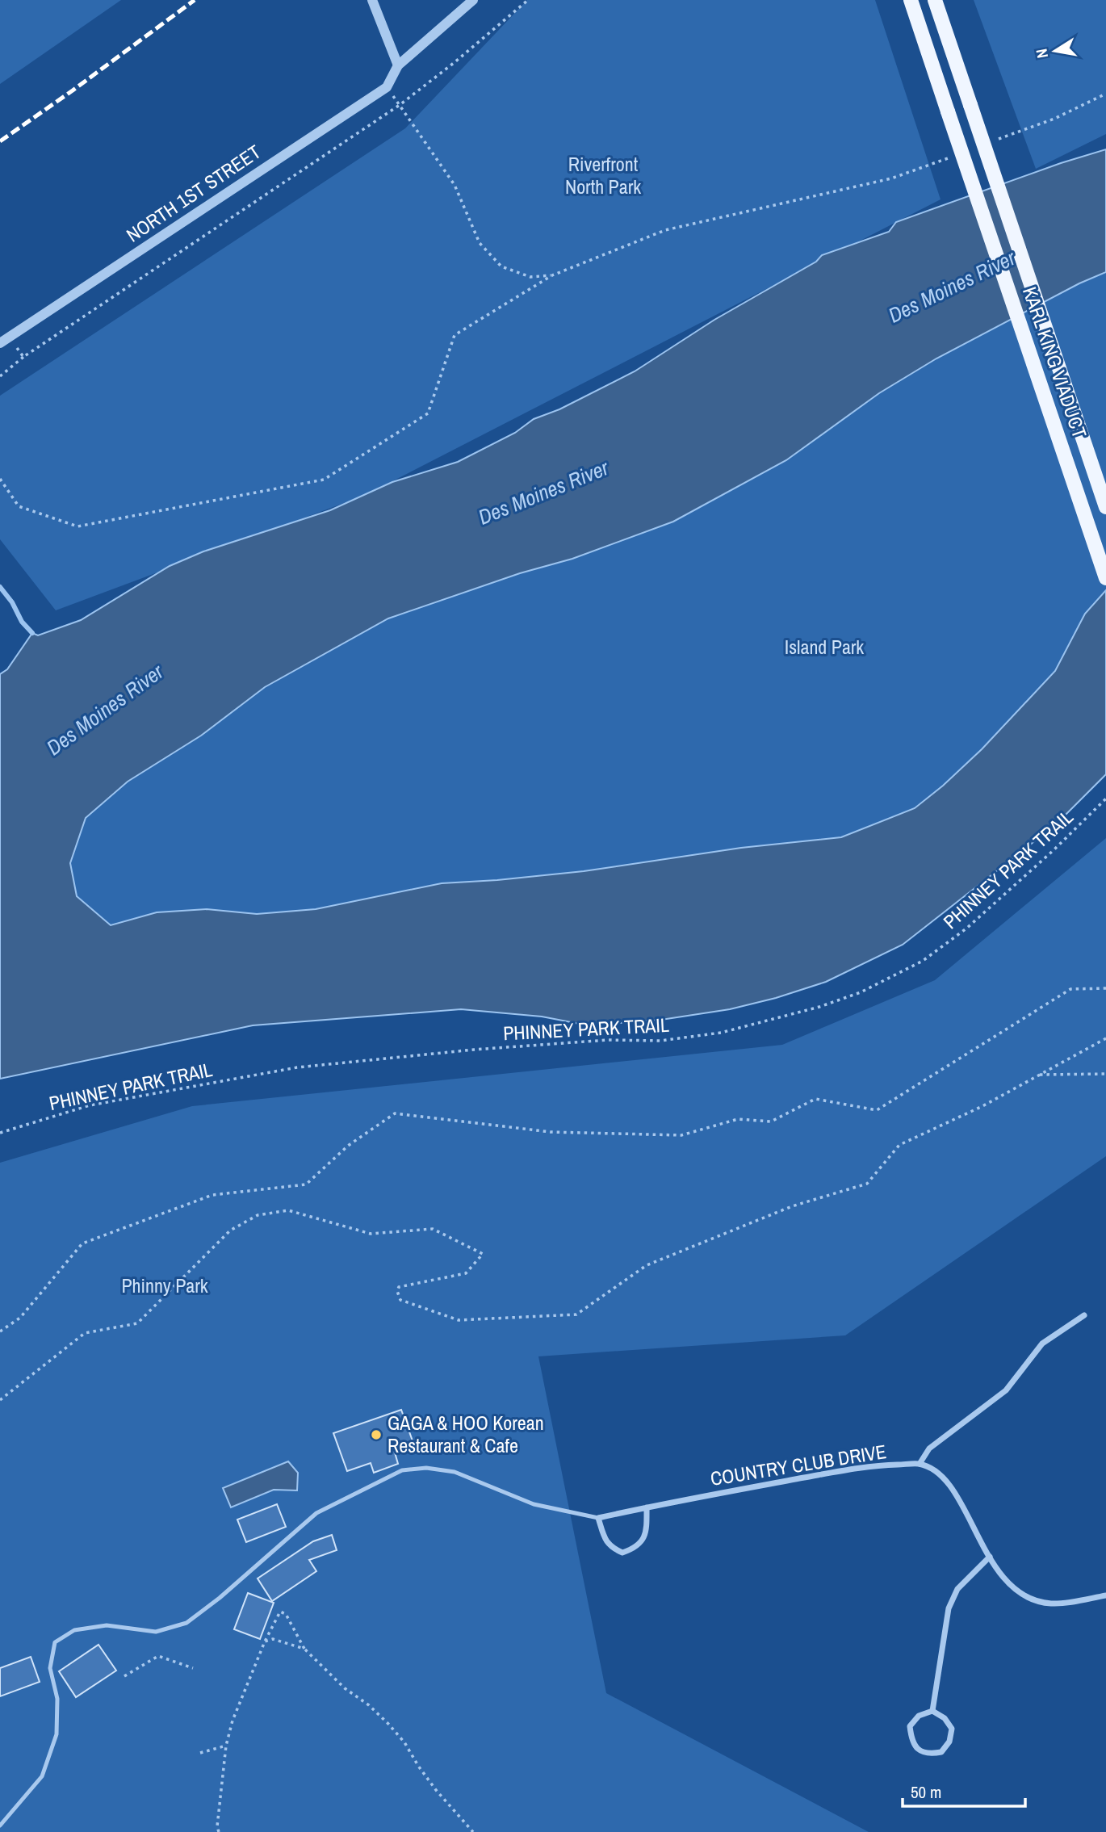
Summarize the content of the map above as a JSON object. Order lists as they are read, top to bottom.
{
  "streets": {
    "main road": ["KARL KING VIADUCT"],
    "street": ["NORTH 1ST STREET", "COUNTRY CLUB DRIVE"],
    "path": ["PHINNEY PARK TRAIL"]
  },
  "water": ["Des Moines River"],
  "parks": ["Riverfront North Park", "Island Park", "Phinny Park"],
  "places": ["GAGA & HOO Korean Restaurant & Cafe"],
  "scale_bar": "50 m",
  "north": "left"
}
